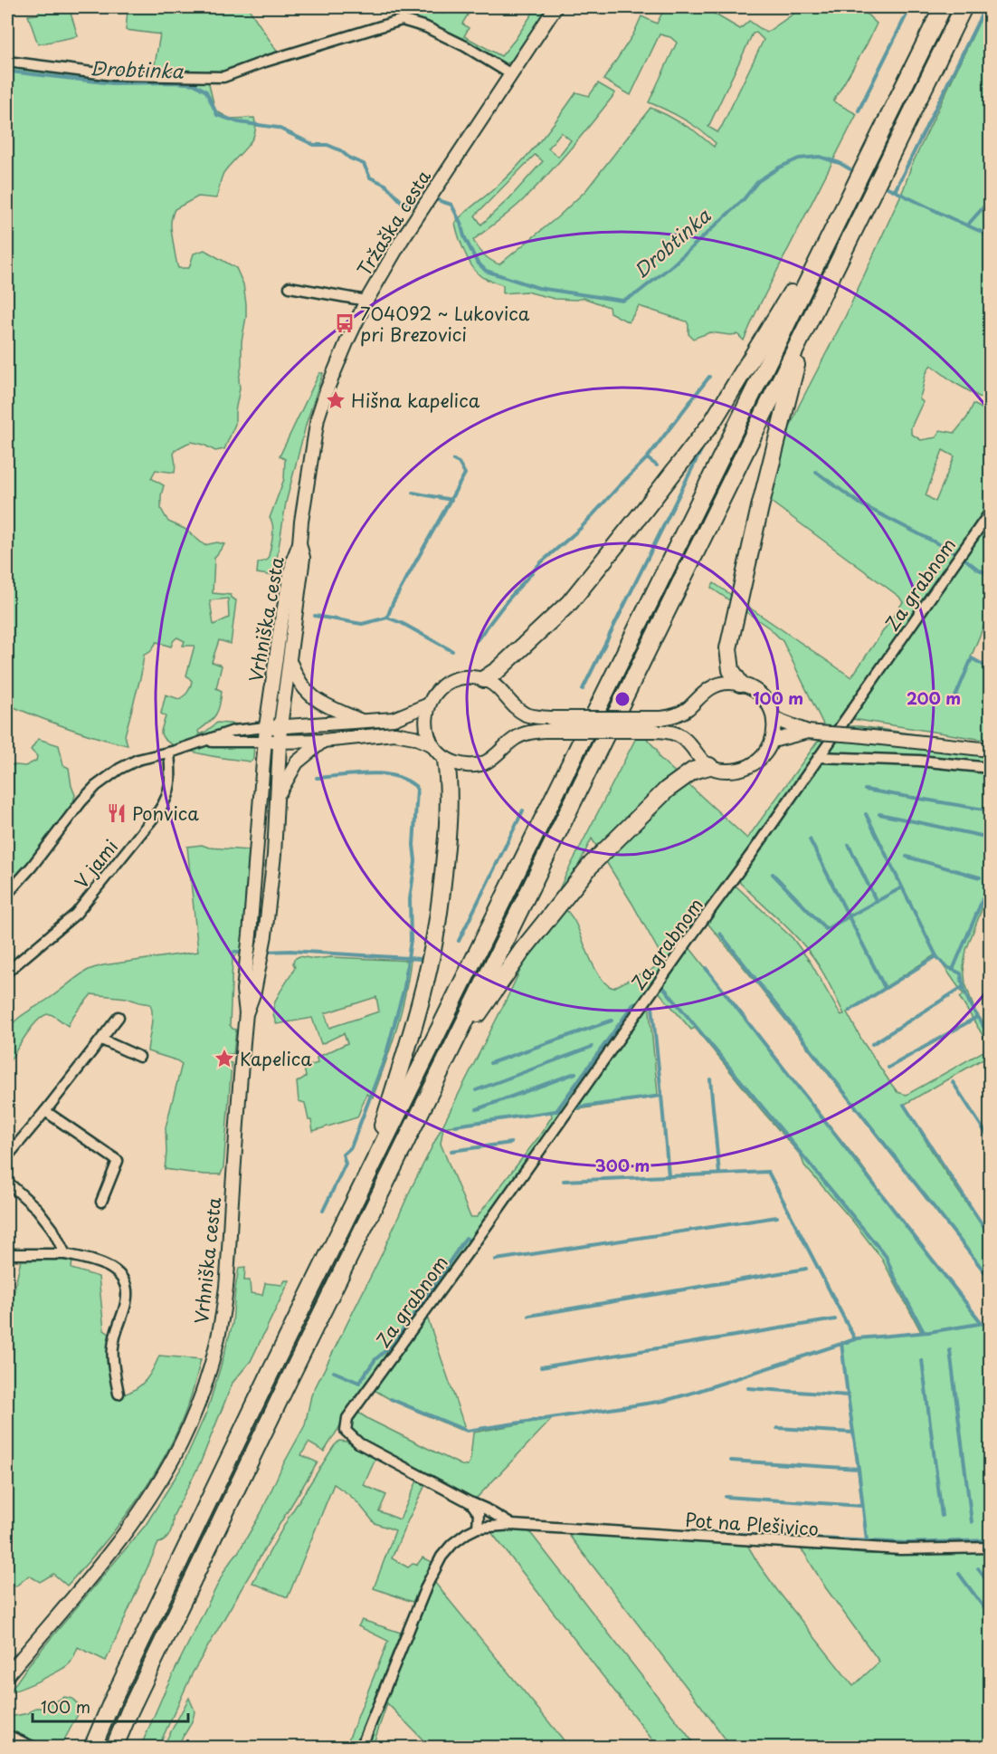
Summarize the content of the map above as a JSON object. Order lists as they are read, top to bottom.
{
  "streets": {
    "main road": ["Tržaška cesta", "Vrhniška cesta"],
    "street": ["Za grabnom", "V jami", "Pot na Plešivico"]
  },
  "crossings": [
    ["Tržaška cesta", "Vrhniška cesta"],
    ["Za grabnom", "Pot na Plešivico"]
  ],
  "water": ["Drobtinka"],
  "places": {
    "bus stop": ["704092 ~ Lukovica pri Brezovici"],
    "place": ["Hišna kapelica", "Kapelica"],
    "restaurant": ["Ponvica"]
  },
  "scale_bar": "100 m",
  "rings": ["100 m", "200 m", "300 m"]
}
